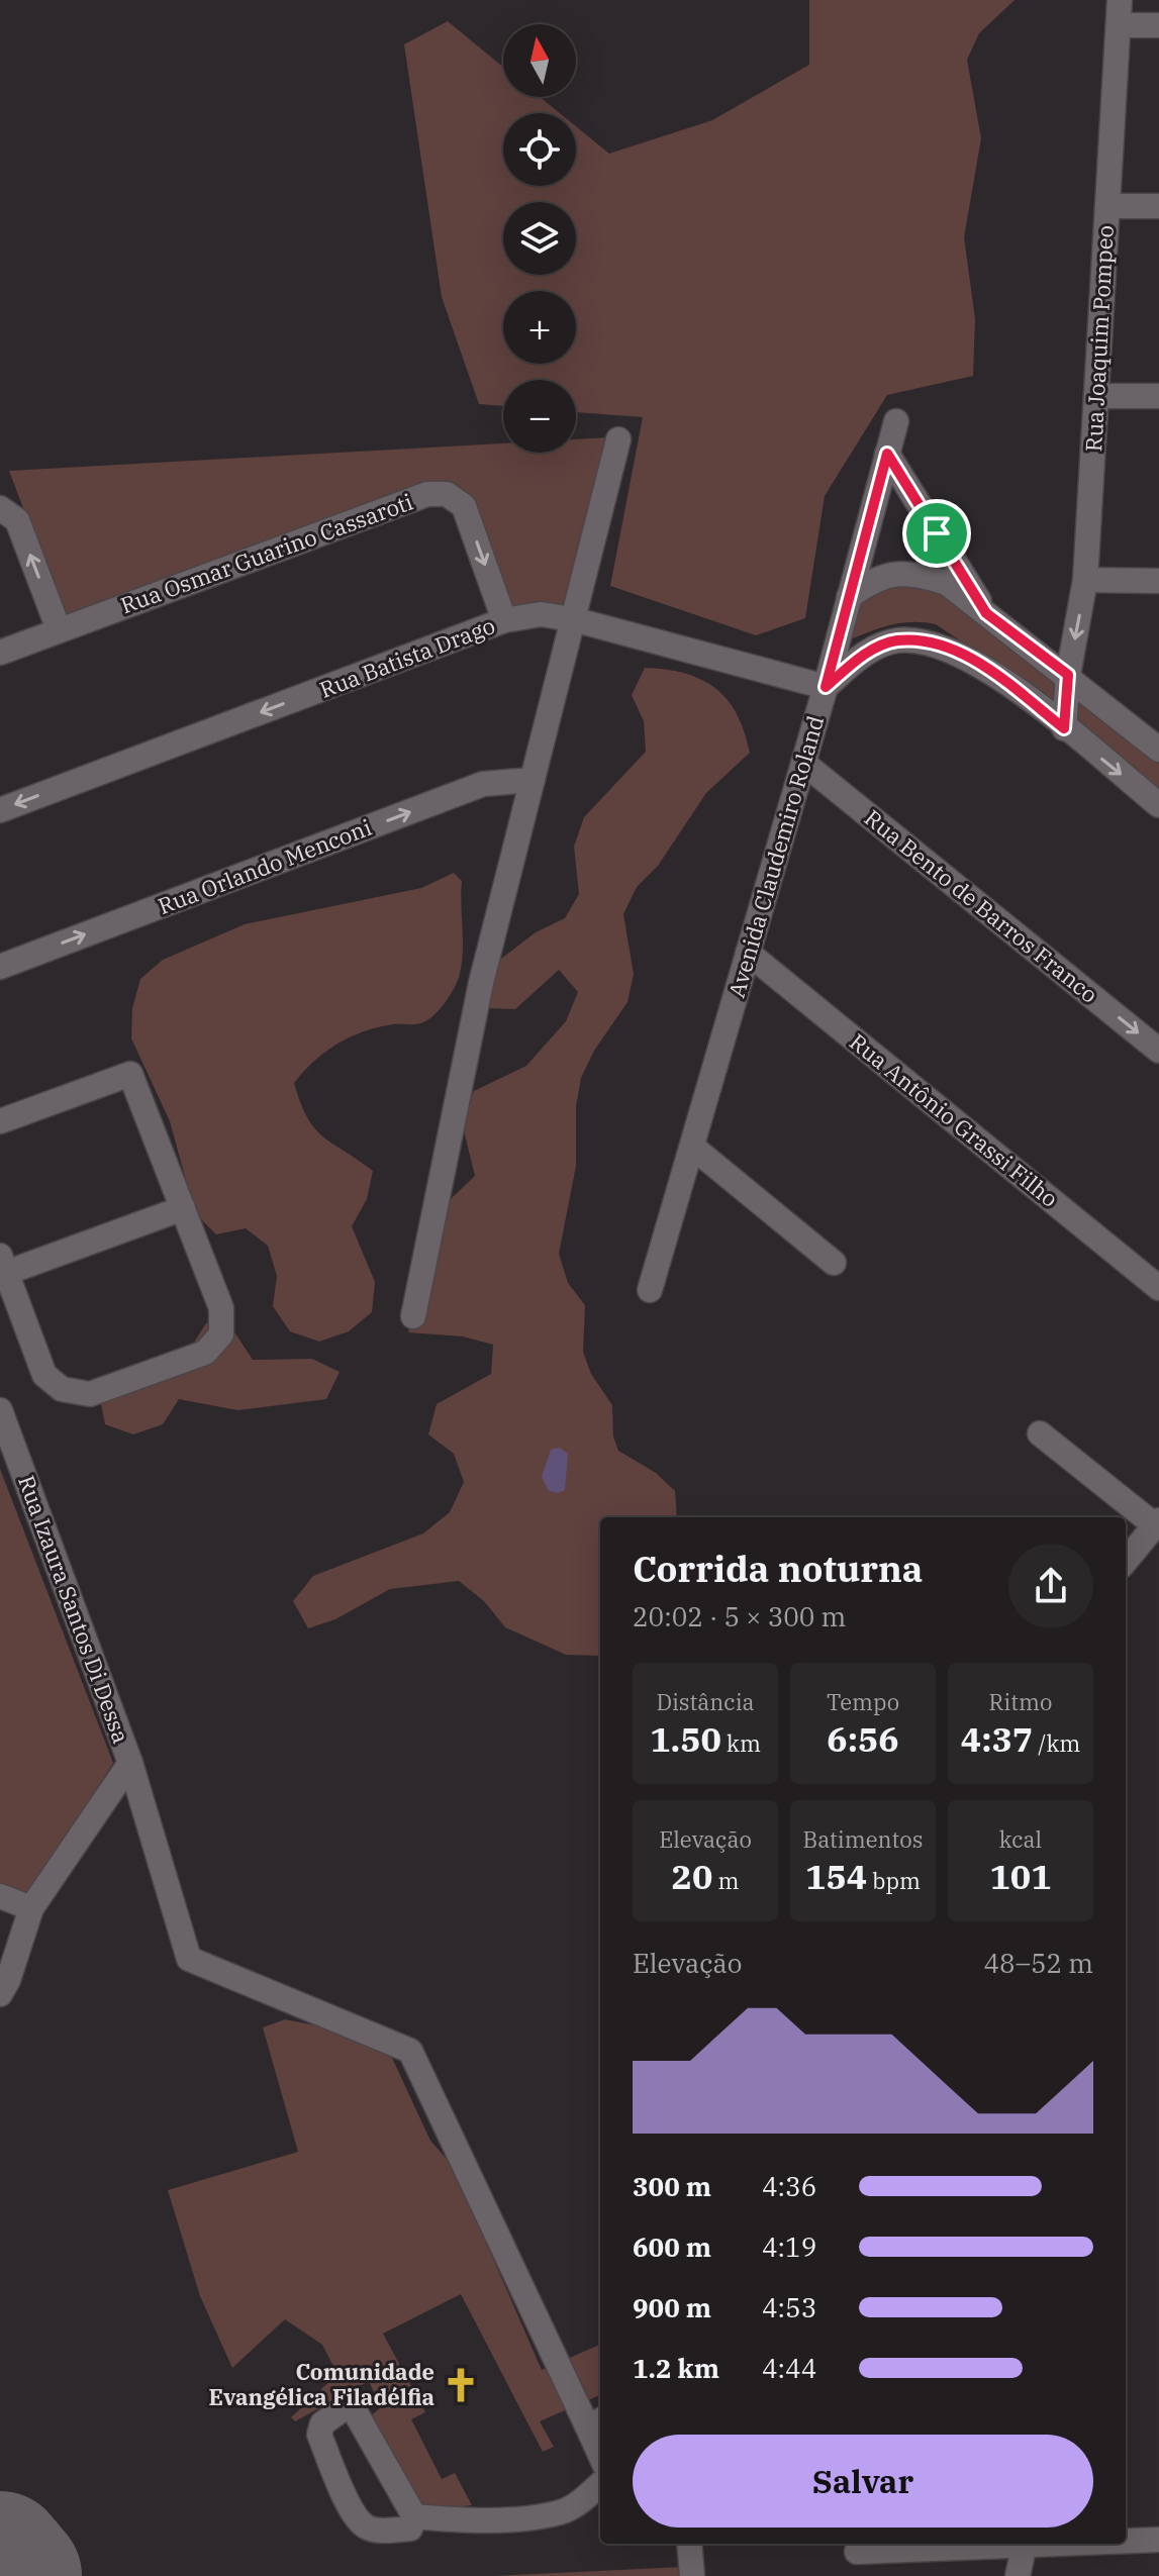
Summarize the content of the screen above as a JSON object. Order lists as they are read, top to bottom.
{
  "streets": {
    "street": [
      "Rua Joaquim Pompeo",
      "Rua Osmar Guarino Cassaroti",
      "Rua Batista Drago",
      "Avenida Claudemiro Roland",
      "Rua Orlando Menconi",
      "Rua Bento de Barros Franco",
      "Rua Antônio Grassi Filho",
      "Rua Izaura Santos Di Dessa"
    ]
  },
  "crossings": [
    ["Rua Osmar Guarino Cassaroti", "Rua Batista Drago"],
    ["Rua Batista Drago", "Avenida Claudemiro Roland"],
    ["Avenida Claudemiro Roland", "Rua Bento de Barros Franco"],
    ["Avenida Claudemiro Roland", "Rua Antônio Grassi Filho"]
  ],
  "one_way": [
    "Rua Osmar Guarino Cassaroti",
    "Rua Batista Drago",
    "Rua Orlando Menconi",
    "Rua Bento de Barros Franco"
  ],
  "places": {
    "church": ["Comunidade Evangélica Filadélfia"]
  },
  "north": "top",
  "page": {
    "map_buttons": ["+", "−"],
    "heading": ["Corrida noturna", "20:02 · 5 × 300 m"],
    "stats": [
      ["Distância", "1.50 km"],
      ["Tempo", "6:56"],
      ["Ritmo", "4:37 /km"],
      ["Elevação", "20 m"],
      ["Batimentos", "154 bpm"],
      ["kcal", "101"]
    ],
    "chart": ["Elevação", "48–52 m"],
    "list": [
      {
        "name": "300 m",
        "note": "4:36"
      },
      {
        "name": "600 m",
        "note": "4:19"
      },
      {
        "name": "900 m",
        "note": "4:53"
      },
      {
        "name": "1.2 km",
        "note": "4:44"
      }
    ],
    "buttons": "Salvar"
  }
}
